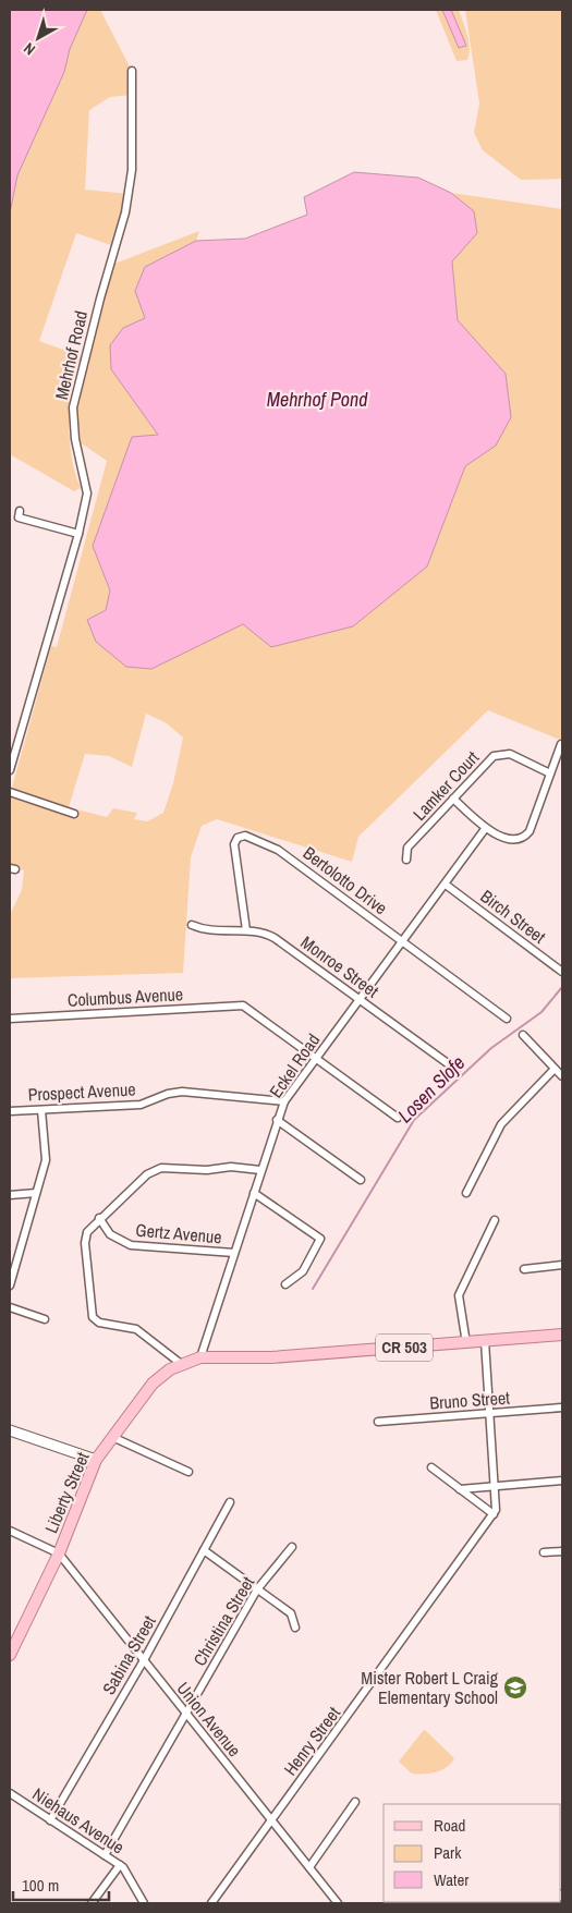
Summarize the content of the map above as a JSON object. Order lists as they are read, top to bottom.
{
  "streets": {
    "main road": ["CR 503", "Liberty Street"],
    "street": [
      "Mehrhof Road",
      "Lamker Court",
      "Bertolotto Drive",
      "Birch Street",
      "Monroe Street",
      "Columbus Avenue",
      "Eckel Road",
      "Prospect Avenue",
      "Gertz Avenue",
      "Bruno Street",
      "Christina Street",
      "Sabina Street",
      "Union Avenue",
      "Henry Street",
      "Niehaus Avenue"
    ]
  },
  "crossings": [
    ["Lamker Court", "Eckel Road"],
    ["Bertolotto Drive", "Monroe Street"],
    ["Bertolotto Drive", "Eckel Road"],
    ["Birch Street", "Eckel Road"],
    ["Monroe Street", "Eckel Road"],
    ["Columbus Avenue", "Eckel Road"],
    ["Eckel Road", "Prospect Avenue"],
    ["Eckel Road", "Gertz Avenue"],
    ["Eckel Road", "Liberty Street"],
    ["CR 503", "Liberty Street"],
    ["Liberty Street", "Union Avenue"],
    ["Christina Street", "Union Avenue"],
    ["Christina Street", "Niehaus Avenue"],
    ["Sabina Street", "Union Avenue"],
    ["Sabina Street", "Niehaus Avenue"],
    ["Union Avenue", "Henry Street"]
  ],
  "water": ["Mehrhof Pond", "Losen Slofe"],
  "places": {
    "school or university": ["Mister Robert L Craig Elementary School"]
  },
  "legend": ["Road", "Park", "Water"],
  "scale_bar": "100 m",
  "north": "bottom left"
}
